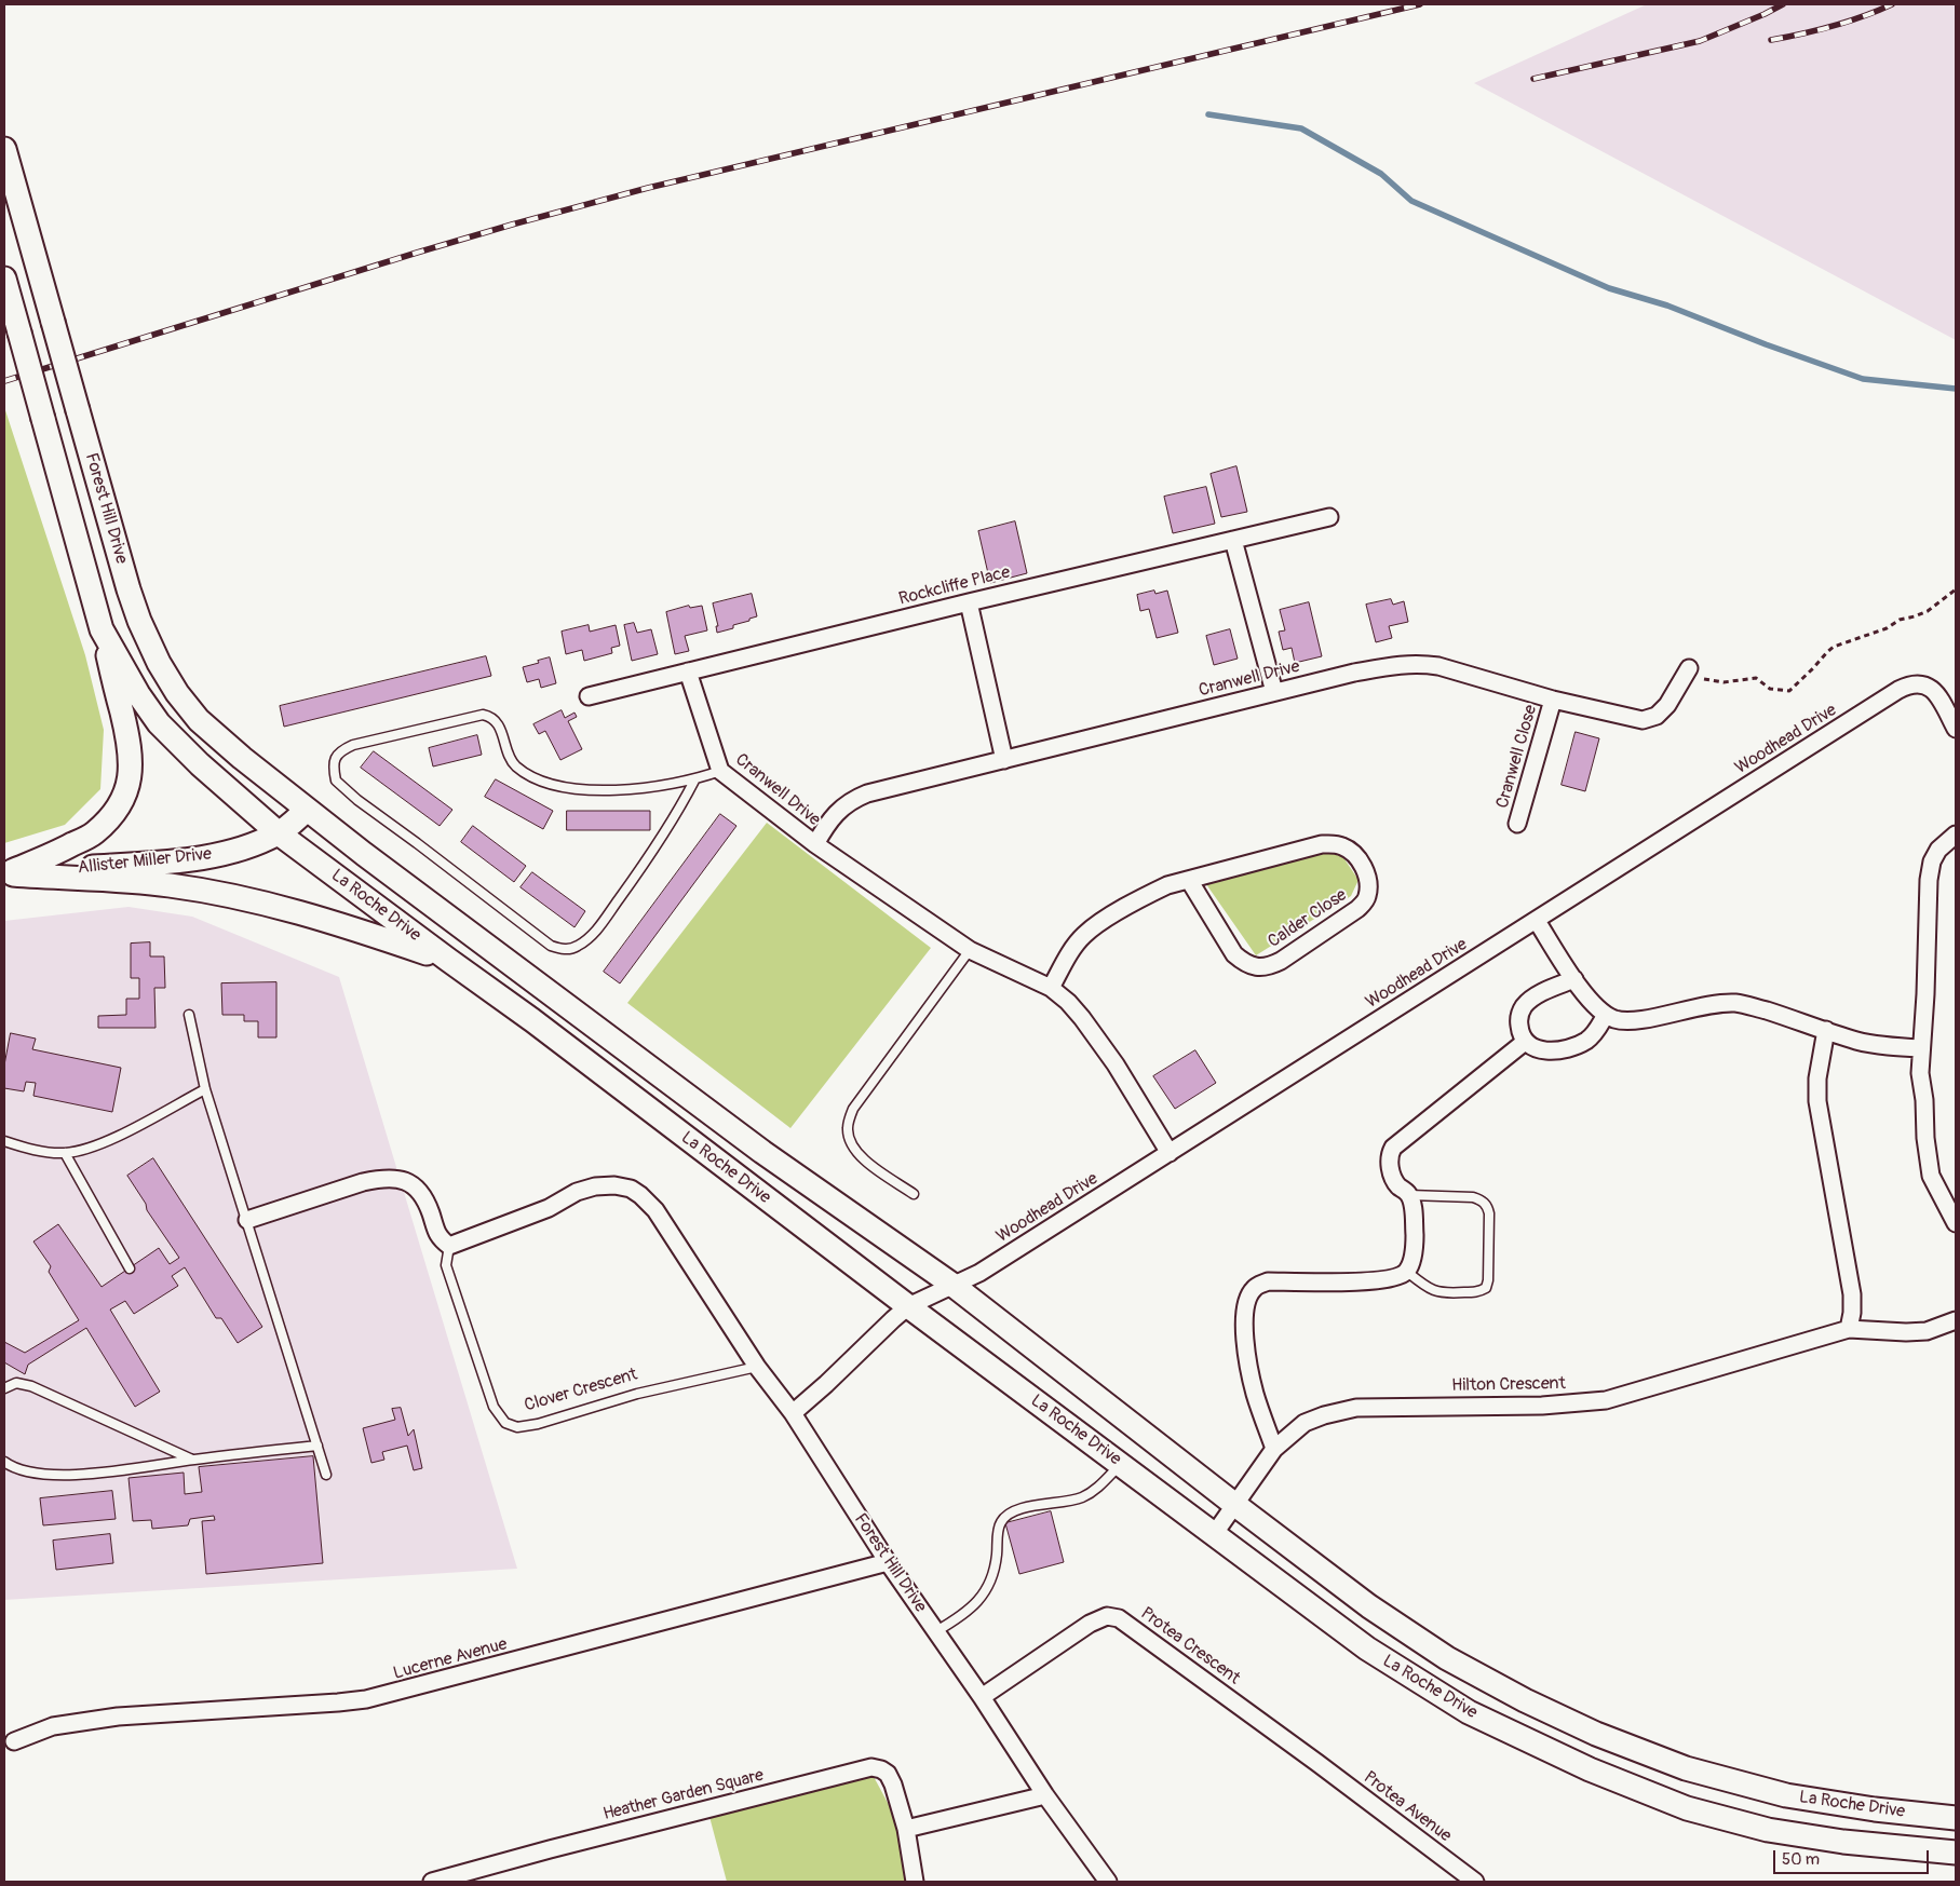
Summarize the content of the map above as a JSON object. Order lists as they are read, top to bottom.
{
  "streets": {
    "street": [
      "Forest Hill Drive",
      "Rockcliffe Place",
      "Cranwell Drive",
      "Woodhead Drive",
      "Cranwell Close",
      "Allister Miller Drive",
      "La Roche Drive",
      "Calder Close",
      "Hilton Crescent",
      "Protea Crescent",
      "Lucerne Avenue",
      "Heather Garden Square",
      "Protea Avenue"
    ],
    "lane": ["Clover Crescent"]
  },
  "crossings": [
    ["Forest Hill Drive", "Allister Miller Drive"],
    ["Forest Hill Drive", "La Roche Drive"],
    ["Forest Hill Drive", "Protea Crescent"],
    ["Forest Hill Drive", "Lucerne Avenue"],
    ["Rockcliffe Place", "Cranwell Drive"],
    ["Cranwell Drive", "Woodhead Drive"],
    ["Cranwell Drive", "Cranwell Close"],
    ["Cranwell Drive", "Calder Close"],
    ["Woodhead Drive", "La Roche Drive"],
    ["Allister Miller Drive", "La Roche Drive"],
    ["La Roche Drive", "Hilton Crescent"],
    ["Protea Crescent", "Protea Avenue"]
  ],
  "scale_bar": "50 m"
}
